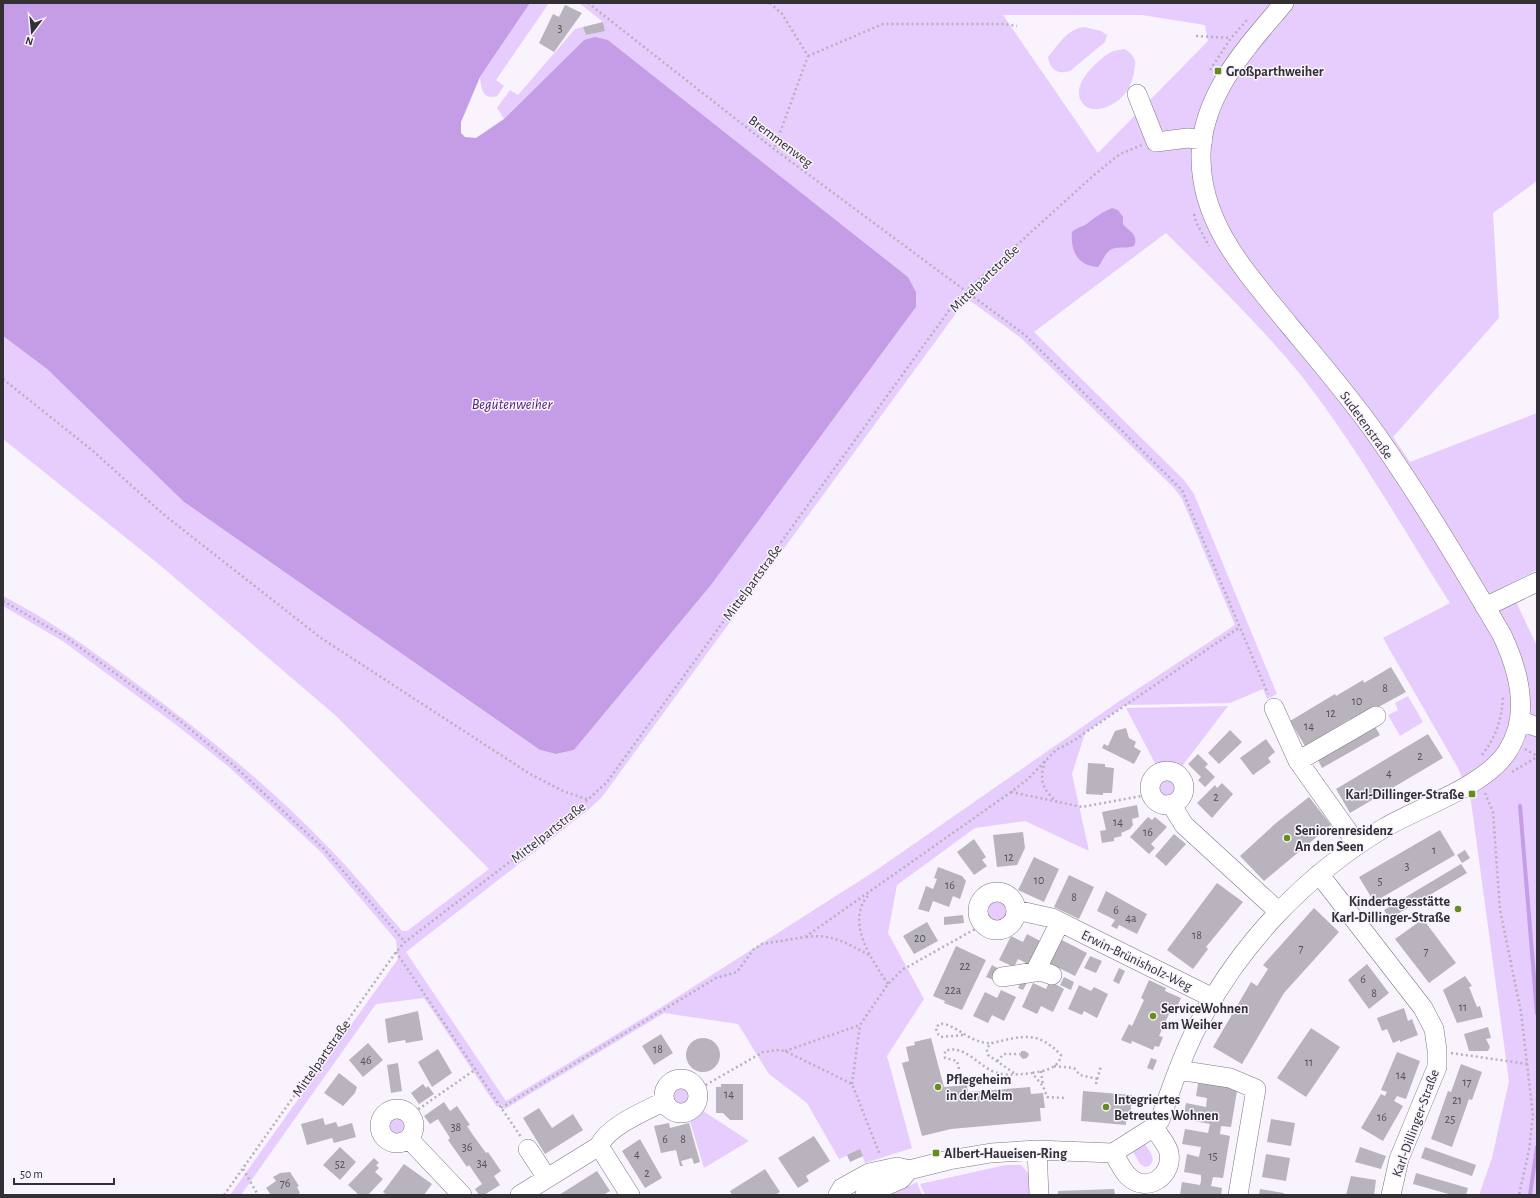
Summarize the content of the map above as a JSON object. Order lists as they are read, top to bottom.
{
  "streets": {
    "street": ["Sudetenstraße", "Erwin-Brünisholz-Weg", "Karl-Dillinger-Straße"],
    "path": ["Bremmenweg", "Mittelpartstraße"]
  },
  "crossings": [
    ["Bremmenweg", "Mittelpartstraße"]
  ],
  "water": ["Begütenweiher"],
  "places": {
    "transit": ["Großparthweiher", "Karl-Dillinger-Straße", "Albert-Haueisen-Ring"],
    "other": [
      "Seniorenresidenz An den Seen",
      "Kindertagesstätte Karl-Dillinger-Straße",
      "ServiceWohnen am Weiher",
      "Pflegeheim in der Melm",
      "Integriertes Betreutes Wohnen"
    ]
  },
  "house_numbers": [
    "3",
    "8",
    "10",
    "12",
    "14",
    "2",
    "4",
    "2",
    "14",
    "16",
    "1",
    "12",
    "3",
    "10",
    "5",
    "16",
    "8",
    "6",
    "4a",
    "18",
    "20",
    "7",
    "7",
    "22",
    "6",
    "22a",
    "8",
    "11",
    "18",
    "46",
    "11",
    "14",
    "17",
    "14",
    "21",
    "16",
    "25",
    "38",
    "6",
    "8",
    "36",
    "4",
    "15",
    "34",
    "52",
    "2",
    "76"
  ],
  "scale_bar": "50 m",
  "north": "bottom"
}
